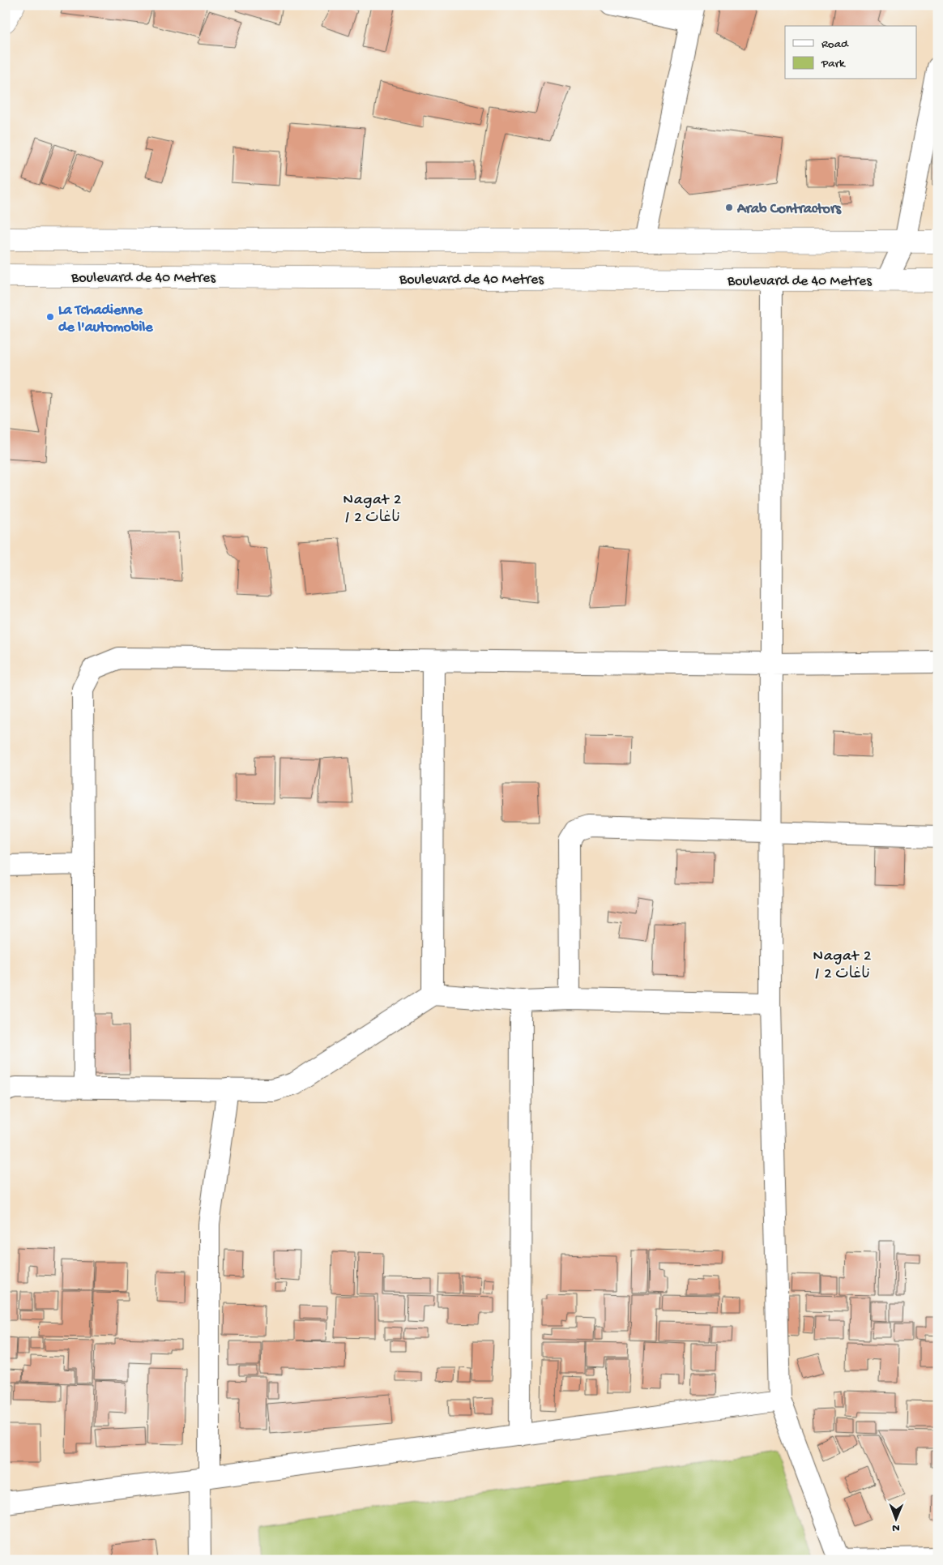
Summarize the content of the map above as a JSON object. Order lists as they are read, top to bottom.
{
  "streets": {
    "main road": ["Boulevard de 40 Metres"]
  },
  "districts": ["Nagat 2 / ناغات 2", "Nagat 2 / ناغات 2"],
  "places": ["Arab Contractors", "La Tchadienne de l'automobile"],
  "legend": ["Road", "Park"],
  "north": "bottom"
}
